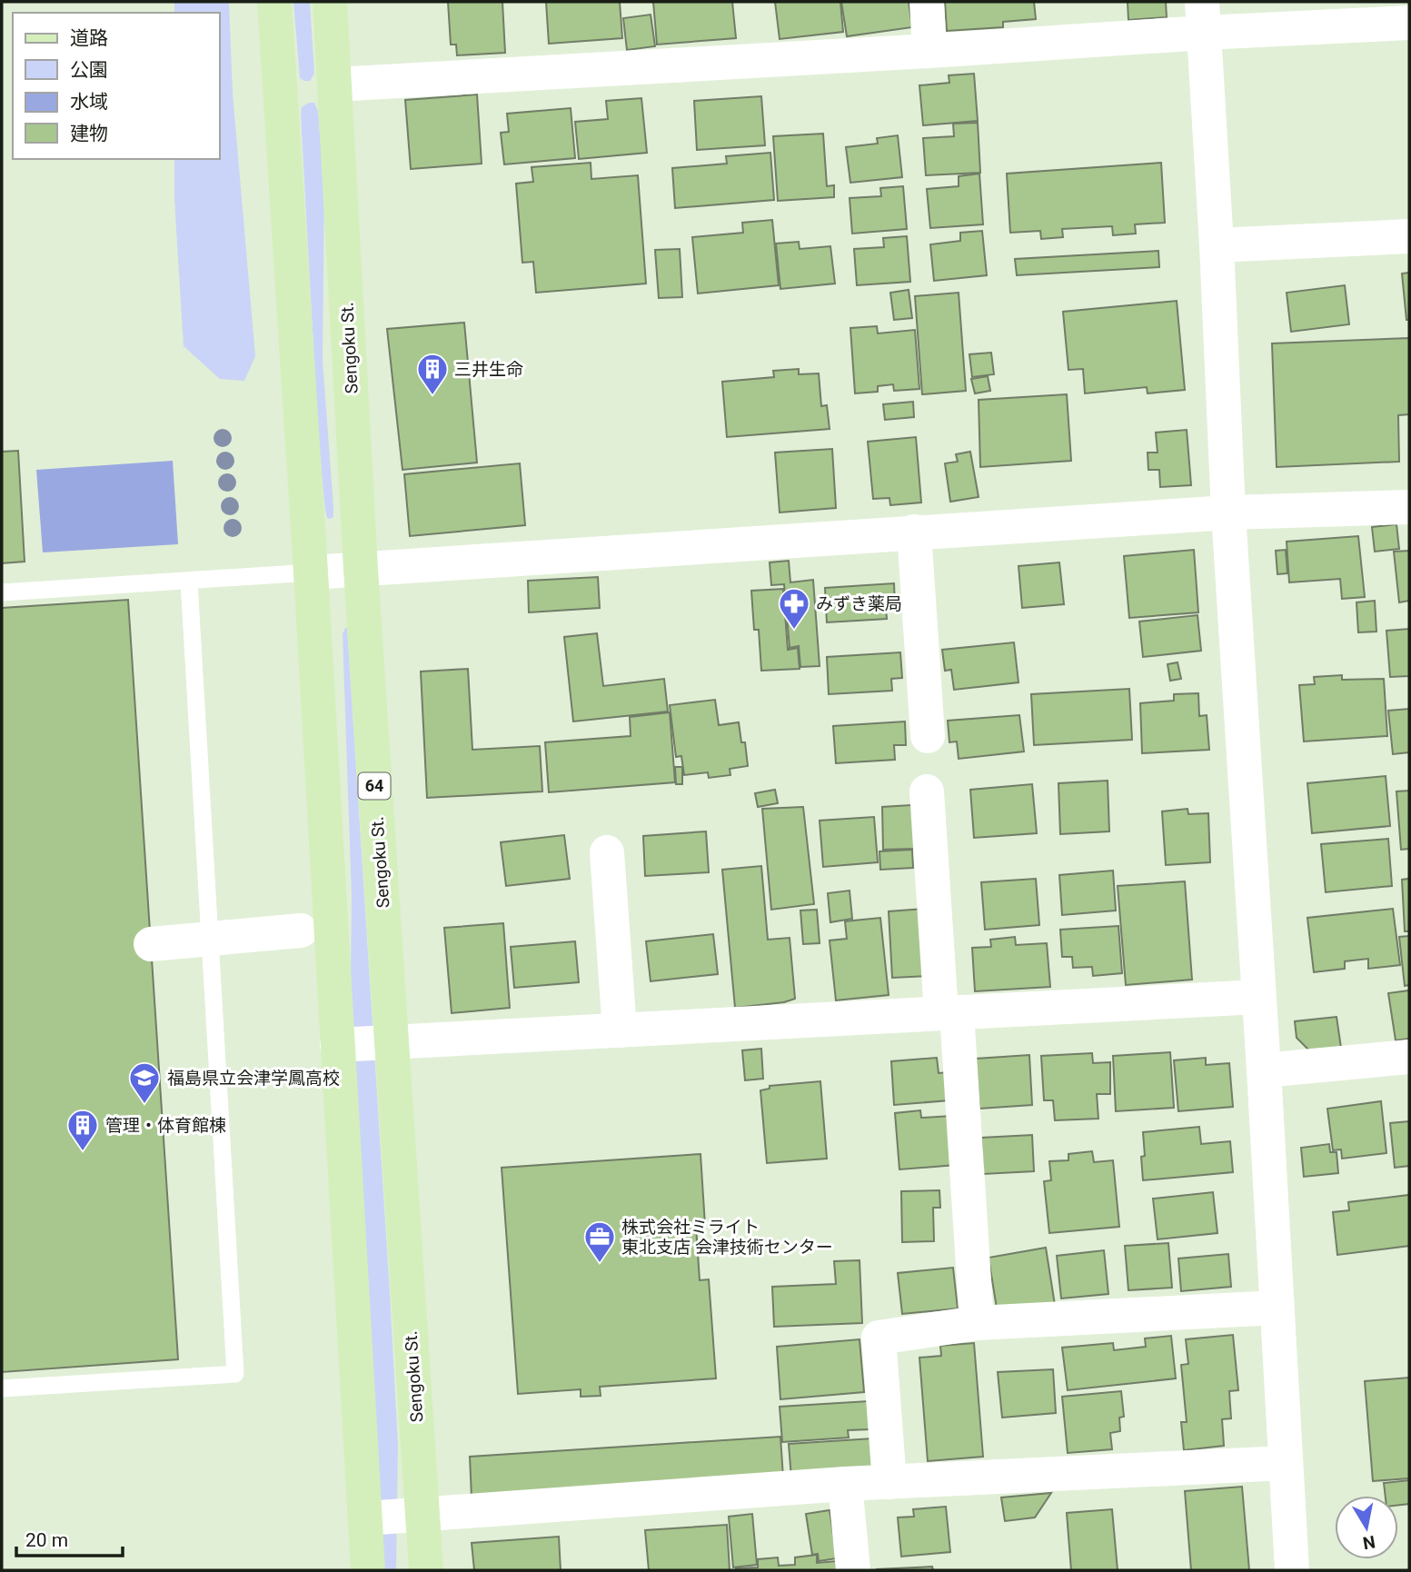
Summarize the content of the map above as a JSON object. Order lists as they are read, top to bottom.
{
  "streets": {
    "main road": ["Sengoku St.", "64"]
  },
  "places": {
    "building": ["三井生命", "管理・体育館棟"],
    "pharmacy": ["みずき薬局"],
    "school or university": ["福島県立会津学鳳高校"],
    "office": ["株式会社ミライト 東北支店 会津技術センター"]
  },
  "legend": [
    "道路",
    "公園",
    "水域",
    "建物"
  ],
  "scale_bar": "20 m",
  "north": "bottom"
}
